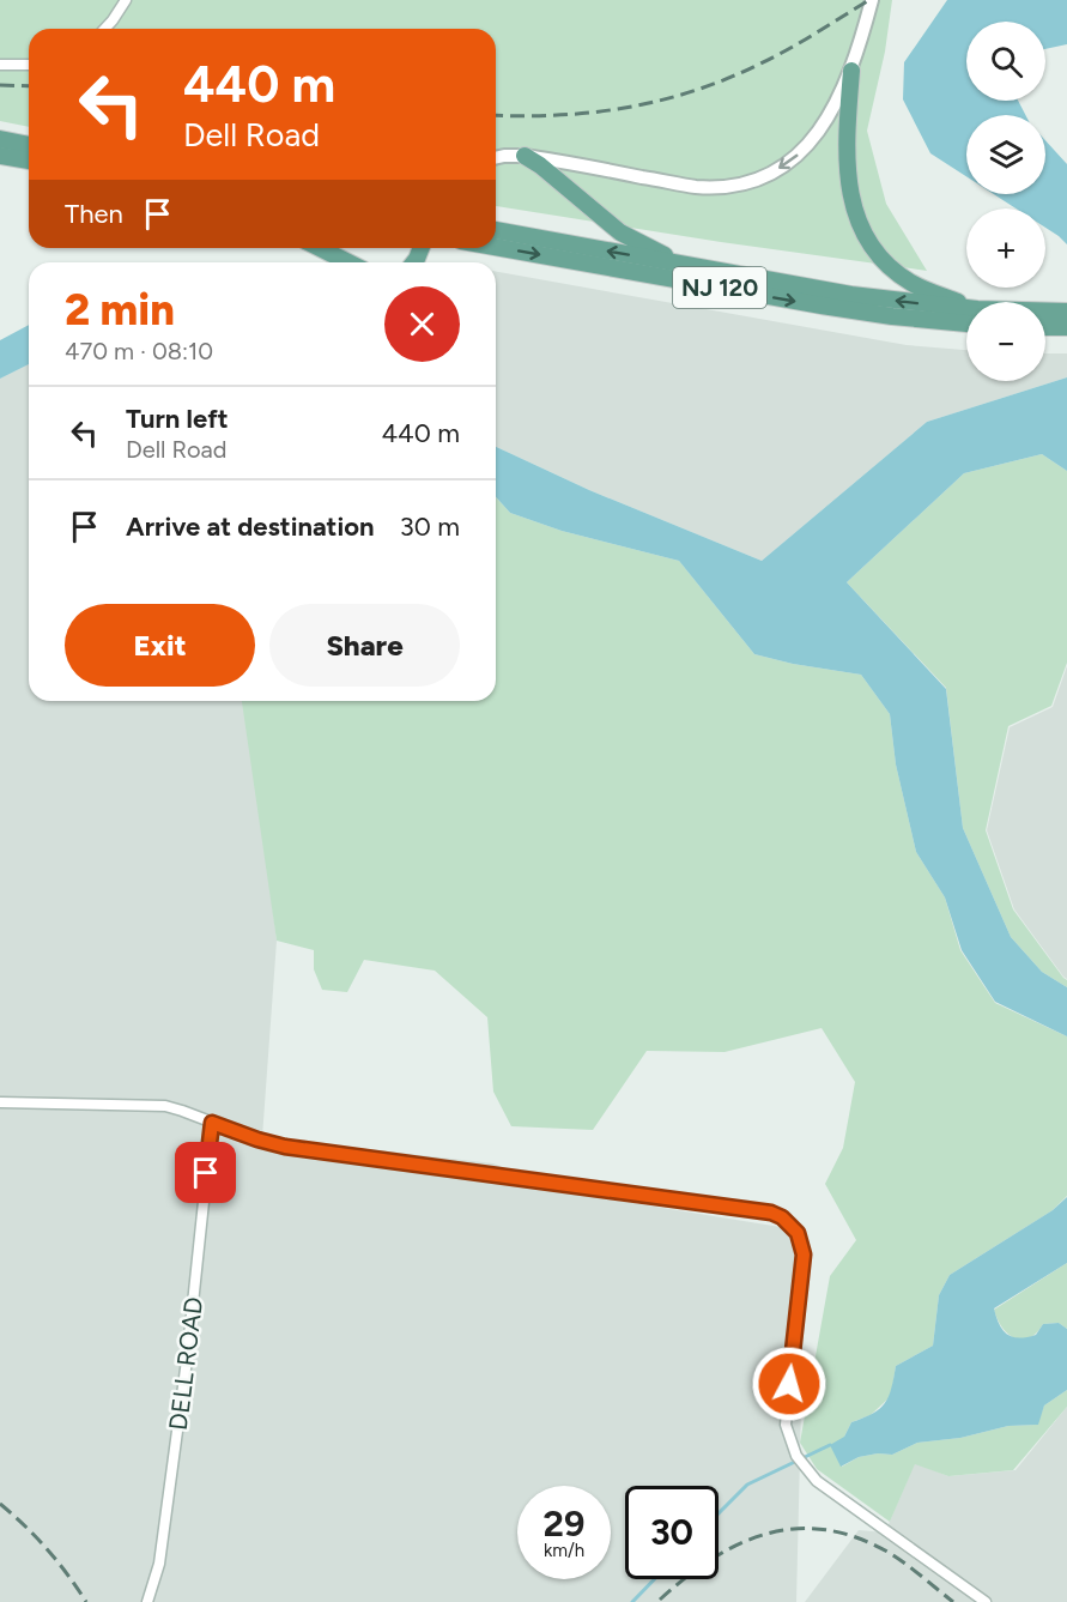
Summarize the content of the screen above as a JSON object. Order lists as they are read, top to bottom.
{
  "streets": {
    "main road": ["NJ 120"],
    "street": ["DELL ROAD"]
  },
  "page": {
    "map_buttons": ["+", "−"],
    "turn": ["440 m", "Dell Road"],
    "then": "Then",
    "heading": ["2 min", "470 m · 08:10"],
    "list": [
      {
        "name": "Turn left",
        "note": "Dell Road",
        "value": "440 m"
      },
      {
        "name": "Arrive at destination",
        "value": "30 m"
      }
    ],
    "buttons": ["Exit", "Share"],
    "speed": "29 km/h",
    "limit": "30"
  }
}
